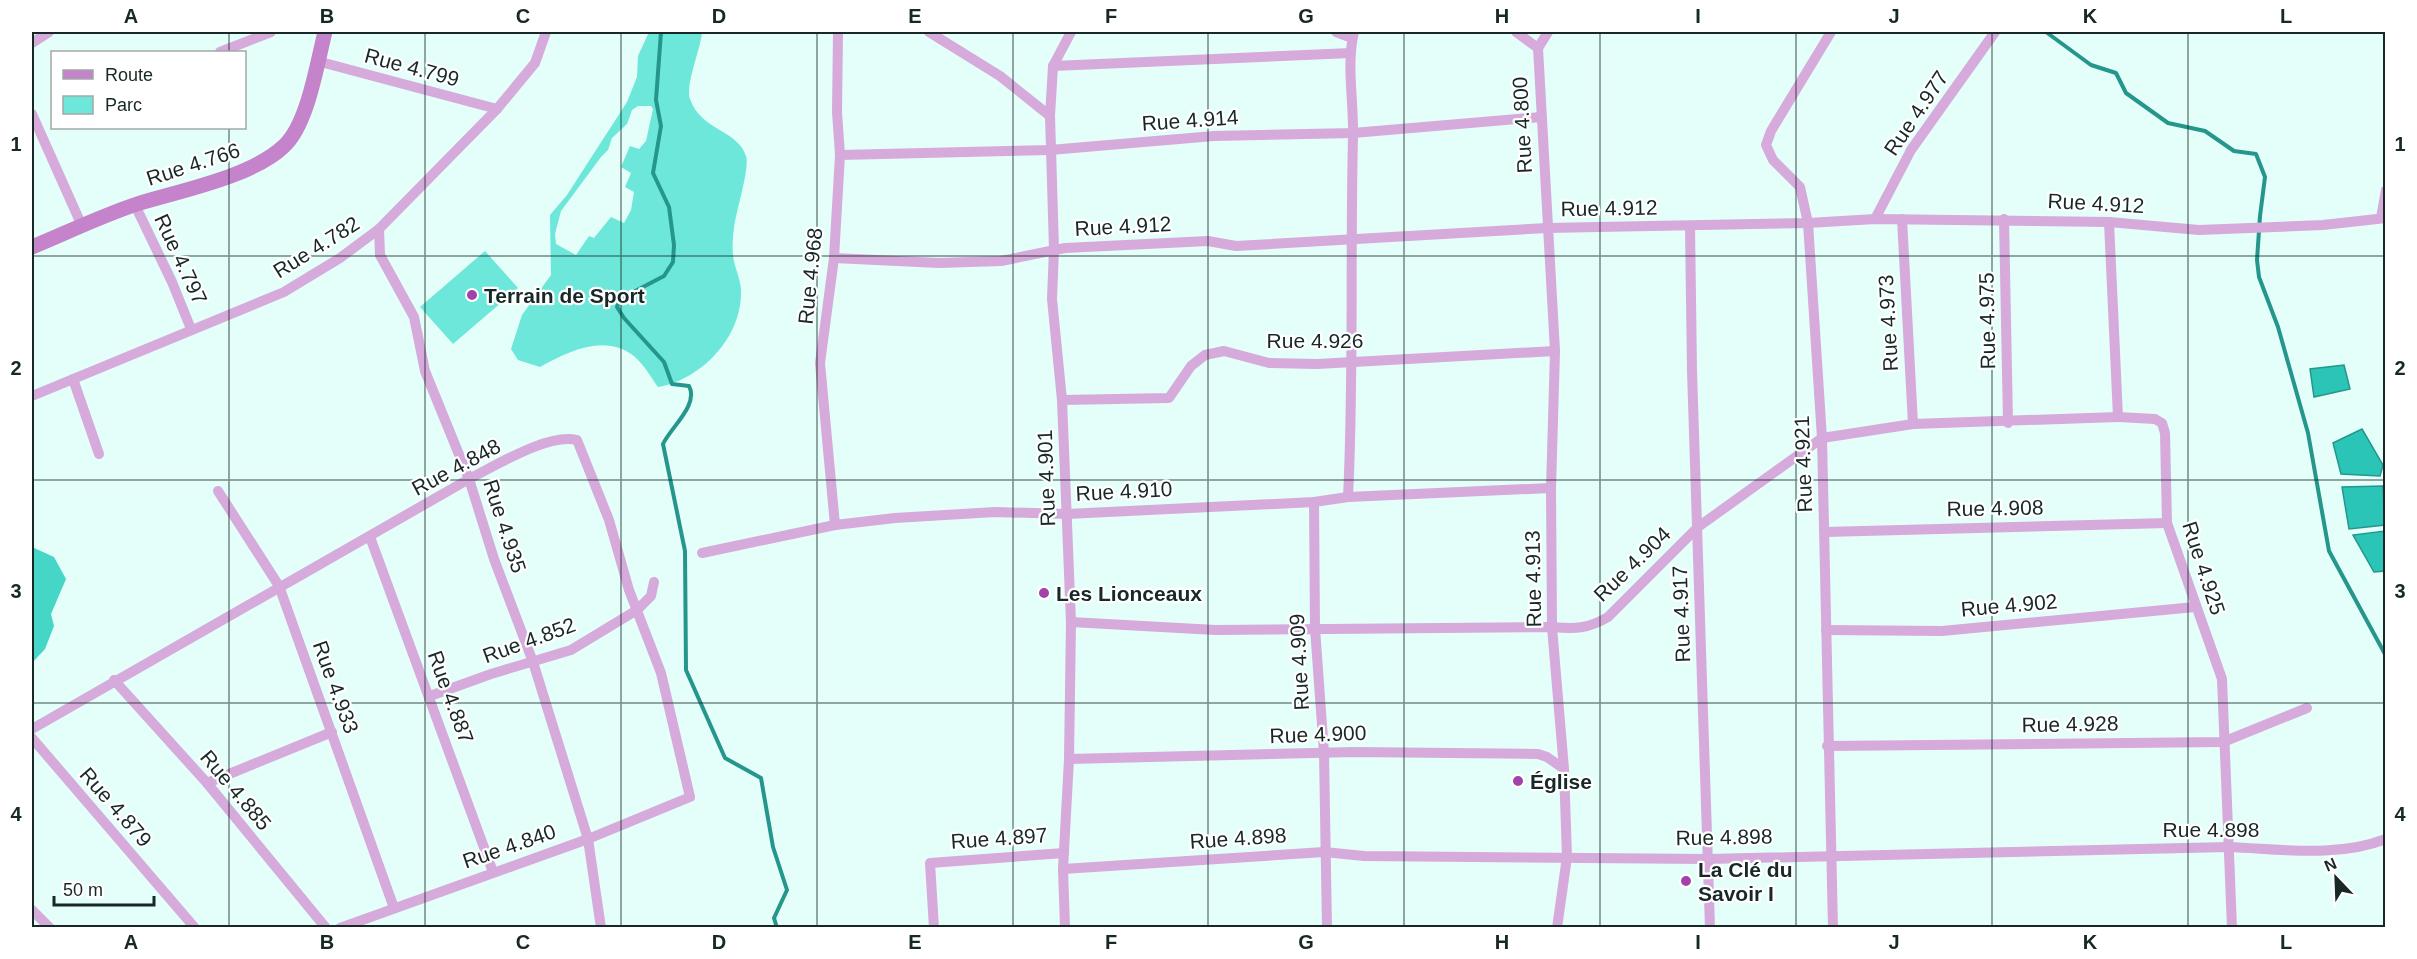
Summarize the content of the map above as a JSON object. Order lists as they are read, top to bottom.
{
  "streets": {
    "street": [
      "Rue 4.799",
      "Rue 4.977",
      "Rue 4.914",
      "Rue 4.800",
      "Rue 4.766",
      "Rue 4.912",
      "Rue 4.782",
      "Rue 4.797",
      "Rue 4.968",
      "Rue 4.975",
      "Rue 4.973",
      "Rue 4.926",
      "Rue 4.921",
      "Rue 4.848",
      "Rue 4.901",
      "Rue 4.910",
      "Rue 4.908",
      "Rue 4.935",
      "Rue 4.904",
      "Rue 4.925",
      "Rue 4.913",
      "Rue 4.902",
      "Rue 4.917",
      "Rue 4.852",
      "Rue 4.909",
      "Rue 4.933",
      "Rue 4.887",
      "Rue 4.928",
      "Rue 4.900",
      "Rue 4.885",
      "Rue 4.879",
      "Rue 4.898",
      "Rue 4.897",
      "Rue 4.840"
    ]
  },
  "crossings": [
    ["Rue 4.799", "Rue 4.766"],
    ["Rue 4.799", "Rue 4.782"],
    ["Rue 4.977", "Rue 4.912"],
    ["Rue 4.914", "Rue 4.800"],
    ["Rue 4.914", "Rue 4.968"],
    ["Rue 4.914", "Rue 4.901"],
    ["Rue 4.800", "Rue 4.912"],
    ["Rue 4.800", "Rue 4.913"],
    ["Rue 4.766", "Rue 4.797"],
    ["Rue 4.912", "Rue 4.968"],
    ["Rue 4.912", "Rue 4.975"],
    ["Rue 4.912", "Rue 4.973"],
    ["Rue 4.912", "Rue 4.921"],
    ["Rue 4.912", "Rue 4.901"],
    ["Rue 4.912", "Rue 4.913"],
    ["Rue 4.912", "Rue 4.917"],
    ["Rue 4.782", "Rue 4.797"],
    ["Rue 4.782", "Rue 4.935"],
    ["Rue 4.968", "Rue 4.910"],
    ["Rue 4.975", "Rue 4.904"],
    ["Rue 4.973", "Rue 4.904"],
    ["Rue 4.926", "Rue 4.901"],
    ["Rue 4.926", "Rue 4.913"],
    ["Rue 4.921", "Rue 4.908"],
    ["Rue 4.921", "Rue 4.904"],
    ["Rue 4.921", "Rue 4.902"],
    ["Rue 4.921", "Rue 4.928"],
    ["Rue 4.921", "Rue 4.898"],
    ["Rue 4.848", "Rue 4.935"],
    ["Rue 4.848", "Rue 4.852"],
    ["Rue 4.848", "Rue 4.933"],
    ["Rue 4.848", "Rue 4.887"],
    ["Rue 4.848", "Rue 4.885"],
    ["Rue 4.848", "Rue 4.840"],
    ["Rue 4.901", "Rue 4.910"],
    ["Rue 4.901", "Rue 4.904"],
    ["Rue 4.901", "Rue 4.900"],
    ["Rue 4.901", "Rue 4.898"],
    ["Rue 4.901", "Rue 4.897"],
    ["Rue 4.910", "Rue 4.913"],
    ["Rue 4.910", "Rue 4.909"],
    ["Rue 4.908", "Rue 4.925"],
    ["Rue 4.935", "Rue 4.852"],
    ["Rue 4.935", "Rue 4.840"],
    ["Rue 4.904", "Rue 4.925"],
    ["Rue 4.904", "Rue 4.913"],
    ["Rue 4.904", "Rue 4.917"],
    ["Rue 4.904", "Rue 4.909"],
    ["Rue 4.925", "Rue 4.902"],
    ["Rue 4.925", "Rue 4.928"],
    ["Rue 4.925", "Rue 4.898"],
    ["Rue 4.913", "Rue 4.900"],
    ["Rue 4.913", "Rue 4.898"],
    ["Rue 4.917", "Rue 4.898"],
    ["Rue 4.852", "Rue 4.887"],
    ["Rue 4.909", "Rue 4.900"],
    ["Rue 4.909", "Rue 4.898"],
    ["Rue 4.933", "Rue 4.840"],
    ["Rue 4.887", "Rue 4.840"]
  ],
  "places": [
    "Terrain de Sport",
    "Les Lionceaux",
    "Église",
    "La Clé du Savoir I"
  ],
  "legend": ["Route", "Parc"],
  "scale_bar": "50 m",
  "north": "top left",
  "grid": {
    "columns": [
      "A",
      "B",
      "C",
      "D",
      "E",
      "F",
      "G",
      "H",
      "I",
      "J",
      "K",
      "L"
    ],
    "rows": [
      "1",
      "2",
      "3",
      "4"
    ]
  }
}
